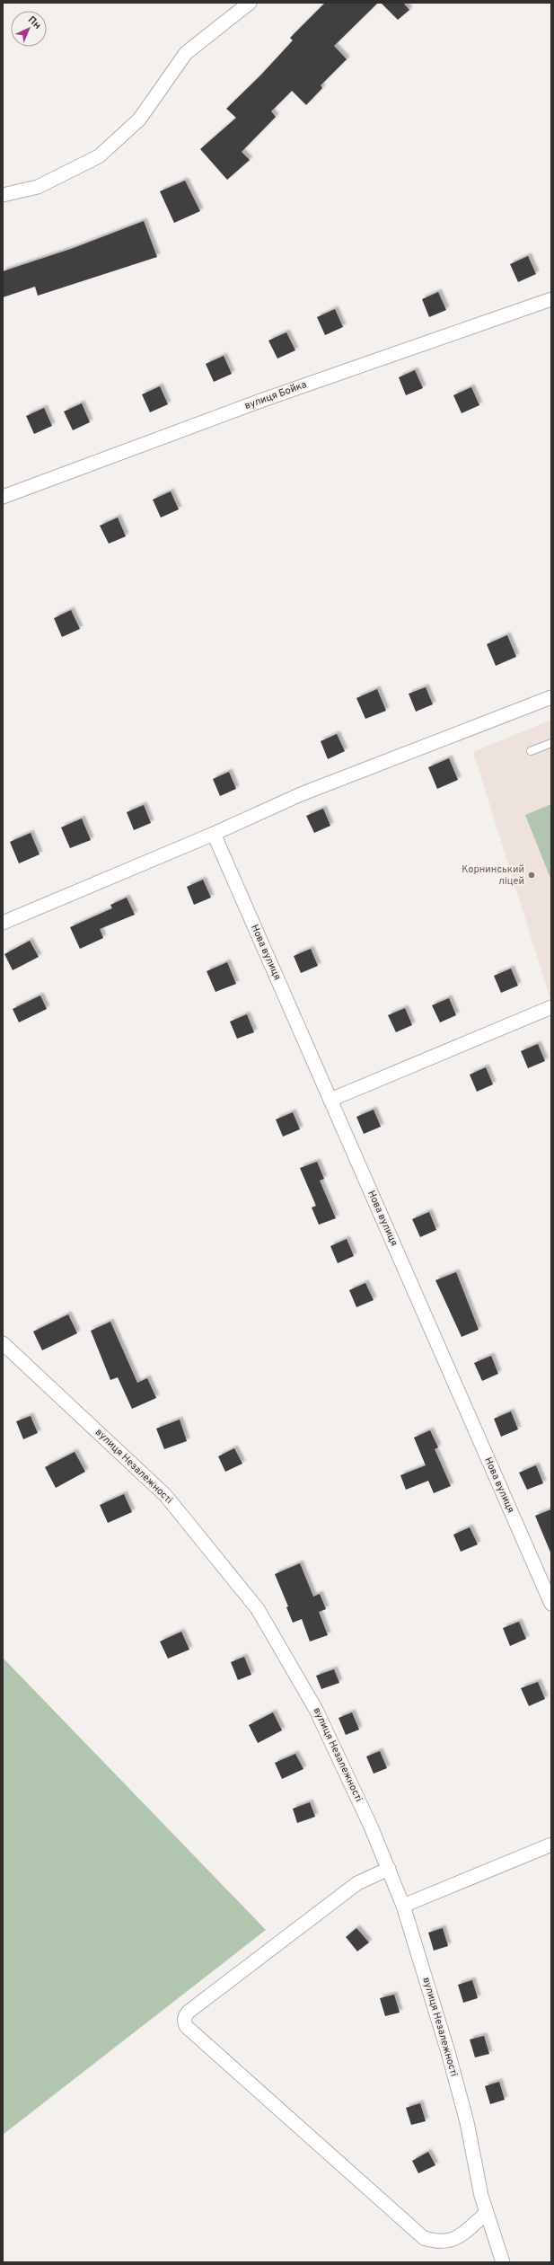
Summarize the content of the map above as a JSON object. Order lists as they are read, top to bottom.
{
  "streets": {
    "street": ["вулиця Бойка", "Нова вулиця", "вулиця Незалежності"]
  },
  "places": ["Корнинський ліцей"],
  "north": "top right"
}
